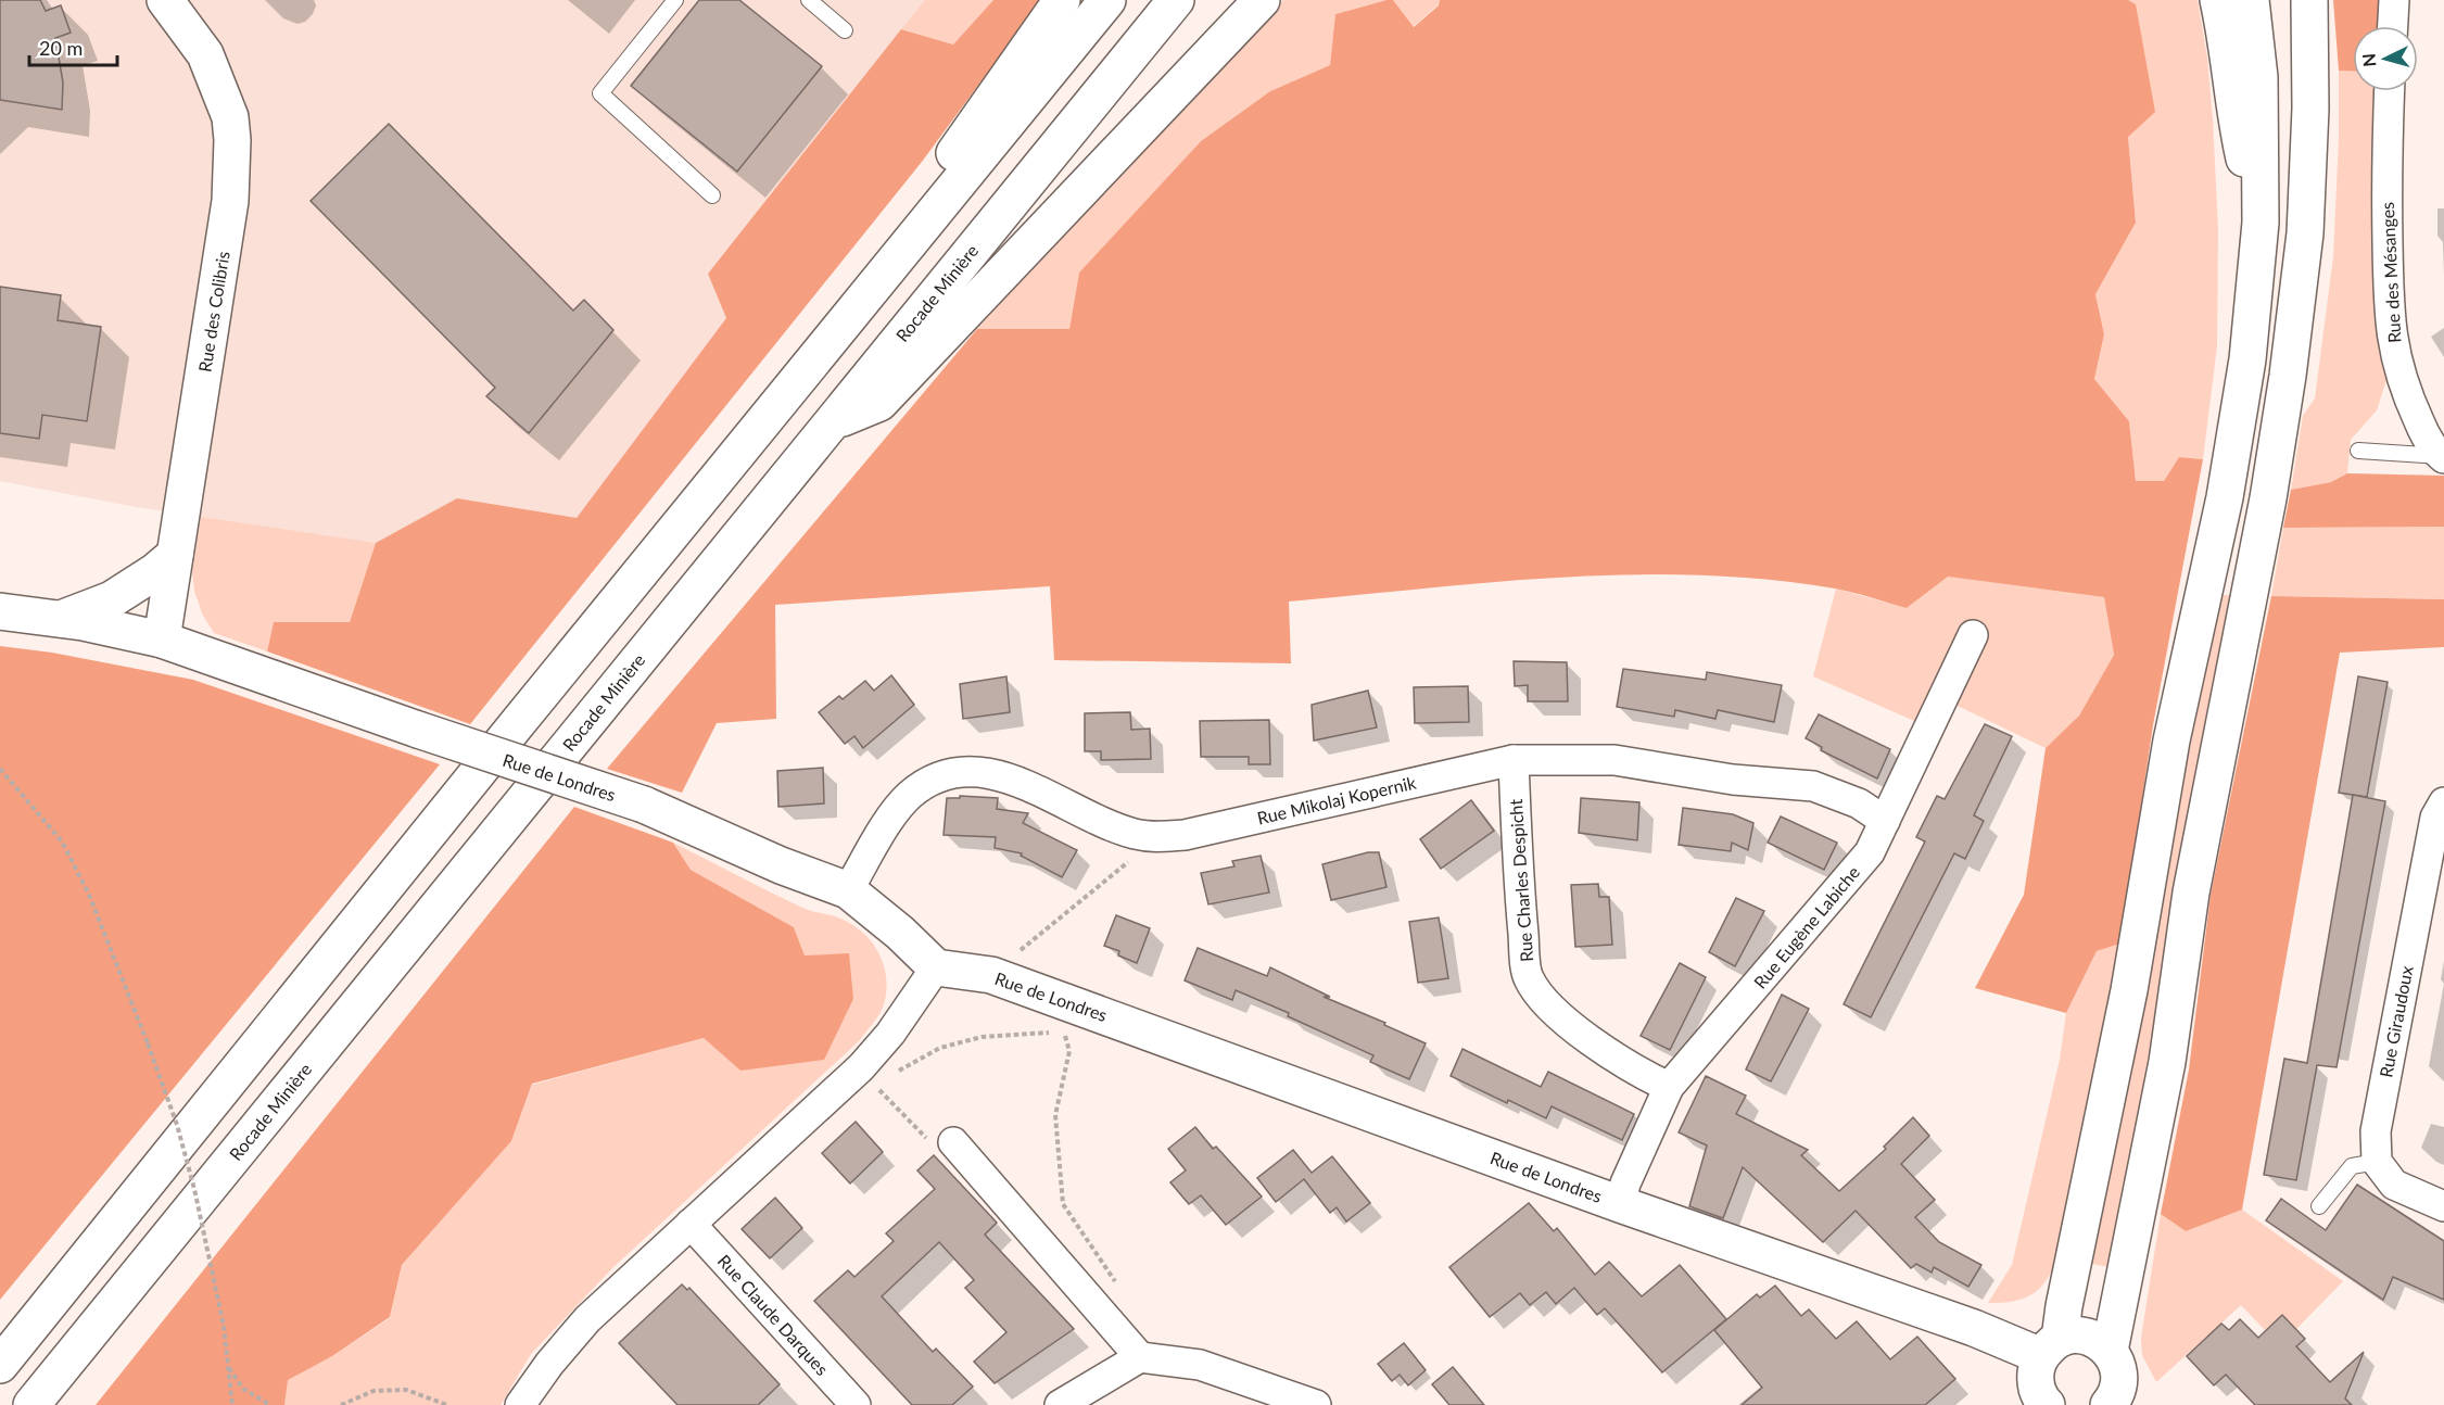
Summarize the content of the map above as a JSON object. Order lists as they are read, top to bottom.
{
  "streets": {
    "main road": ["Rocade Minière", "Rue des Colibris", "Rue de Londres"],
    "street": [
      "Rue des Mésanges",
      "Rue Mikolaj Kopernik",
      "Rue Charles Despicht",
      "Rue Eugène Labiche",
      "Rue Giraudoux",
      "Rue Claude Darques"
    ]
  },
  "crossings": [
    ["Rue des Colibris", "Rue de Londres"],
    ["Rue de Londres", "Rue Mikolaj Kopernik"],
    ["Rue de Londres", "Rue Eugène Labiche"],
    ["Rue Mikolaj Kopernik", "Rue Charles Despicht"],
    ["Rue Mikolaj Kopernik", "Rue Eugène Labiche"],
    ["Rue Charles Despicht", "Rue Eugène Labiche"]
  ],
  "scale_bar": "20 m",
  "north": "left"
}
